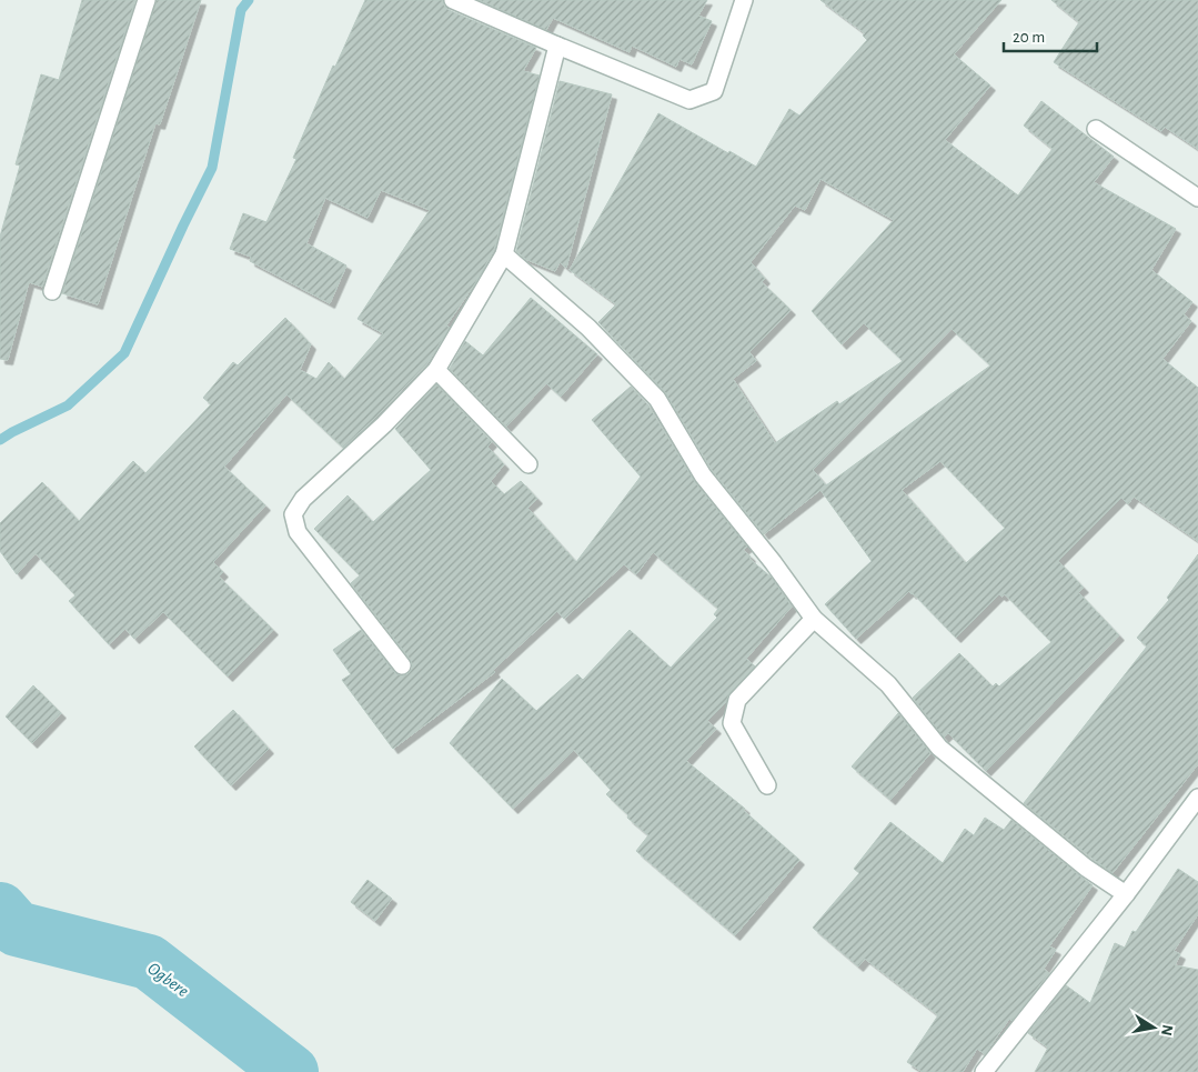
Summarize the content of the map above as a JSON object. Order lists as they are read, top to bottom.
{
  "water": ["Ogbere"],
  "scale_bar": "20 m",
  "north": "right"
}
